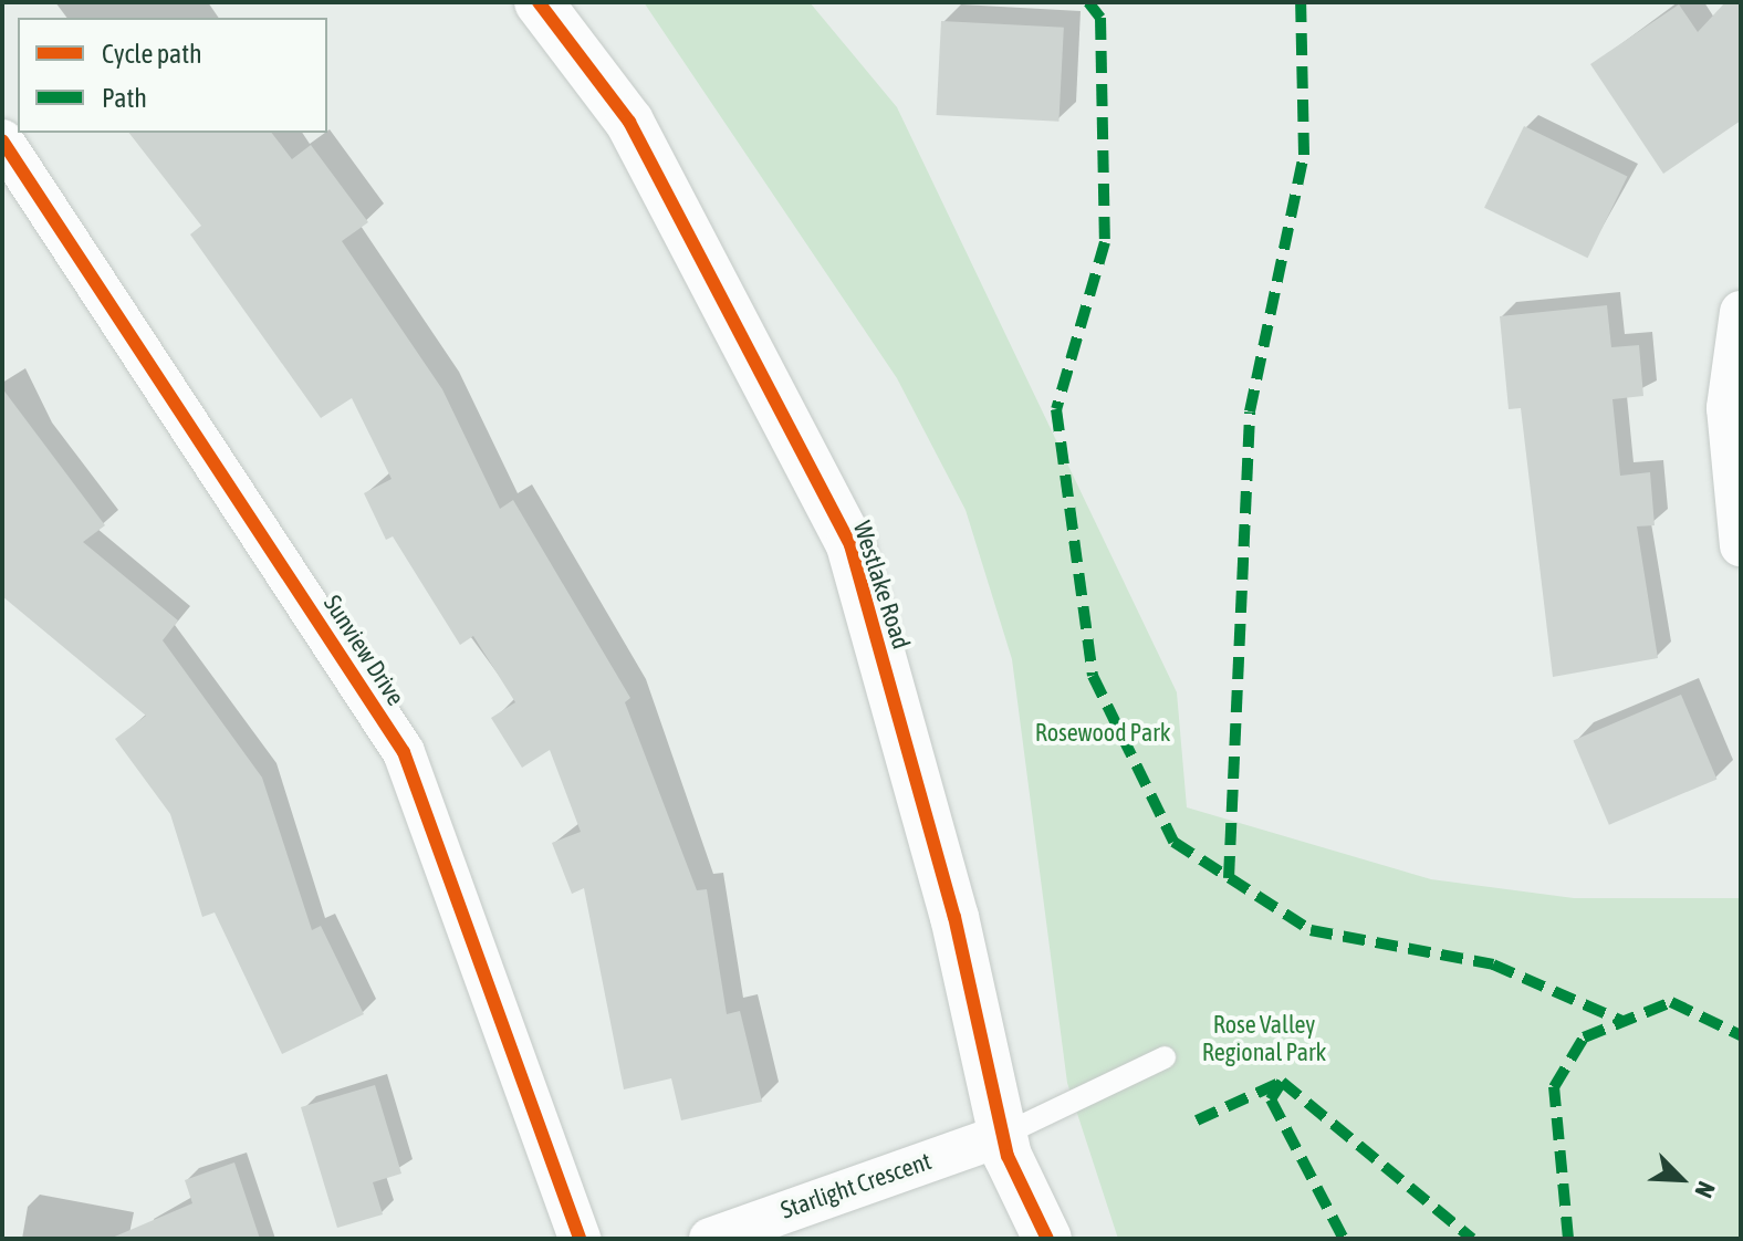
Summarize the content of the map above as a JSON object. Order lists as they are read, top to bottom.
{
  "streets": {
    "street": ["Westlake Road", "Sunview Drive", "Starlight Crescent"]
  },
  "crossings": [
    ["Westlake Road", "Starlight Crescent"]
  ],
  "parks": ["Rosewood Park", "Rose Valley Regional Park"],
  "legend": ["Cycle path", "Path"],
  "north": "bottom right"
}
